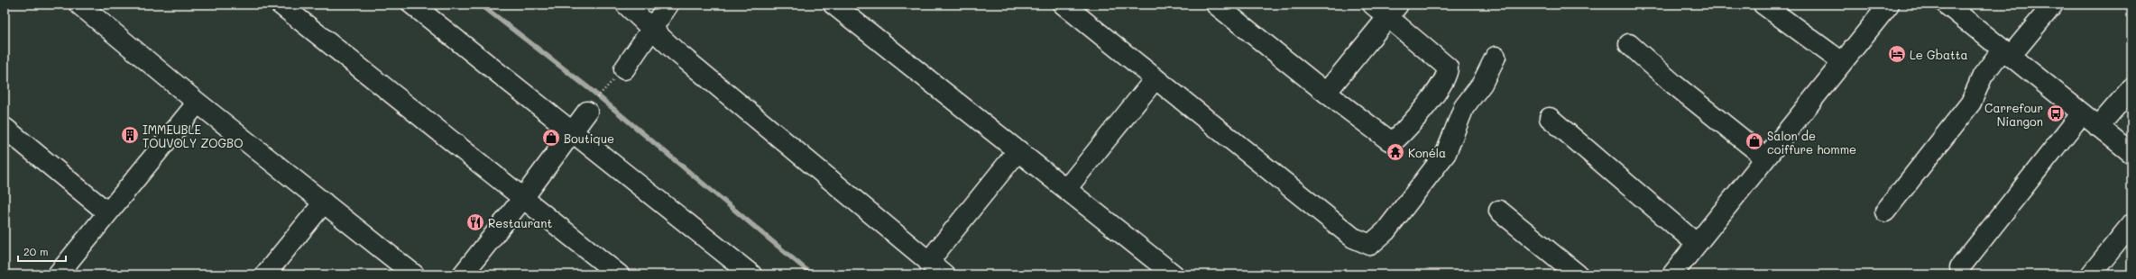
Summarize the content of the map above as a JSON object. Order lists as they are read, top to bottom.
{
  "places": {
    "hotel": ["Le Gbatta"],
    "bus stop": ["Carrefour Niangon"],
    "building": ["IMMEUBLE TOUVOLY ZOGBO"],
    "shop": ["Boutique", "Salon de coiffure homme"],
    "temple": ["Konéla"],
    "restaurant": ["Restaurant"]
  },
  "scale_bar": "20 m"
}
